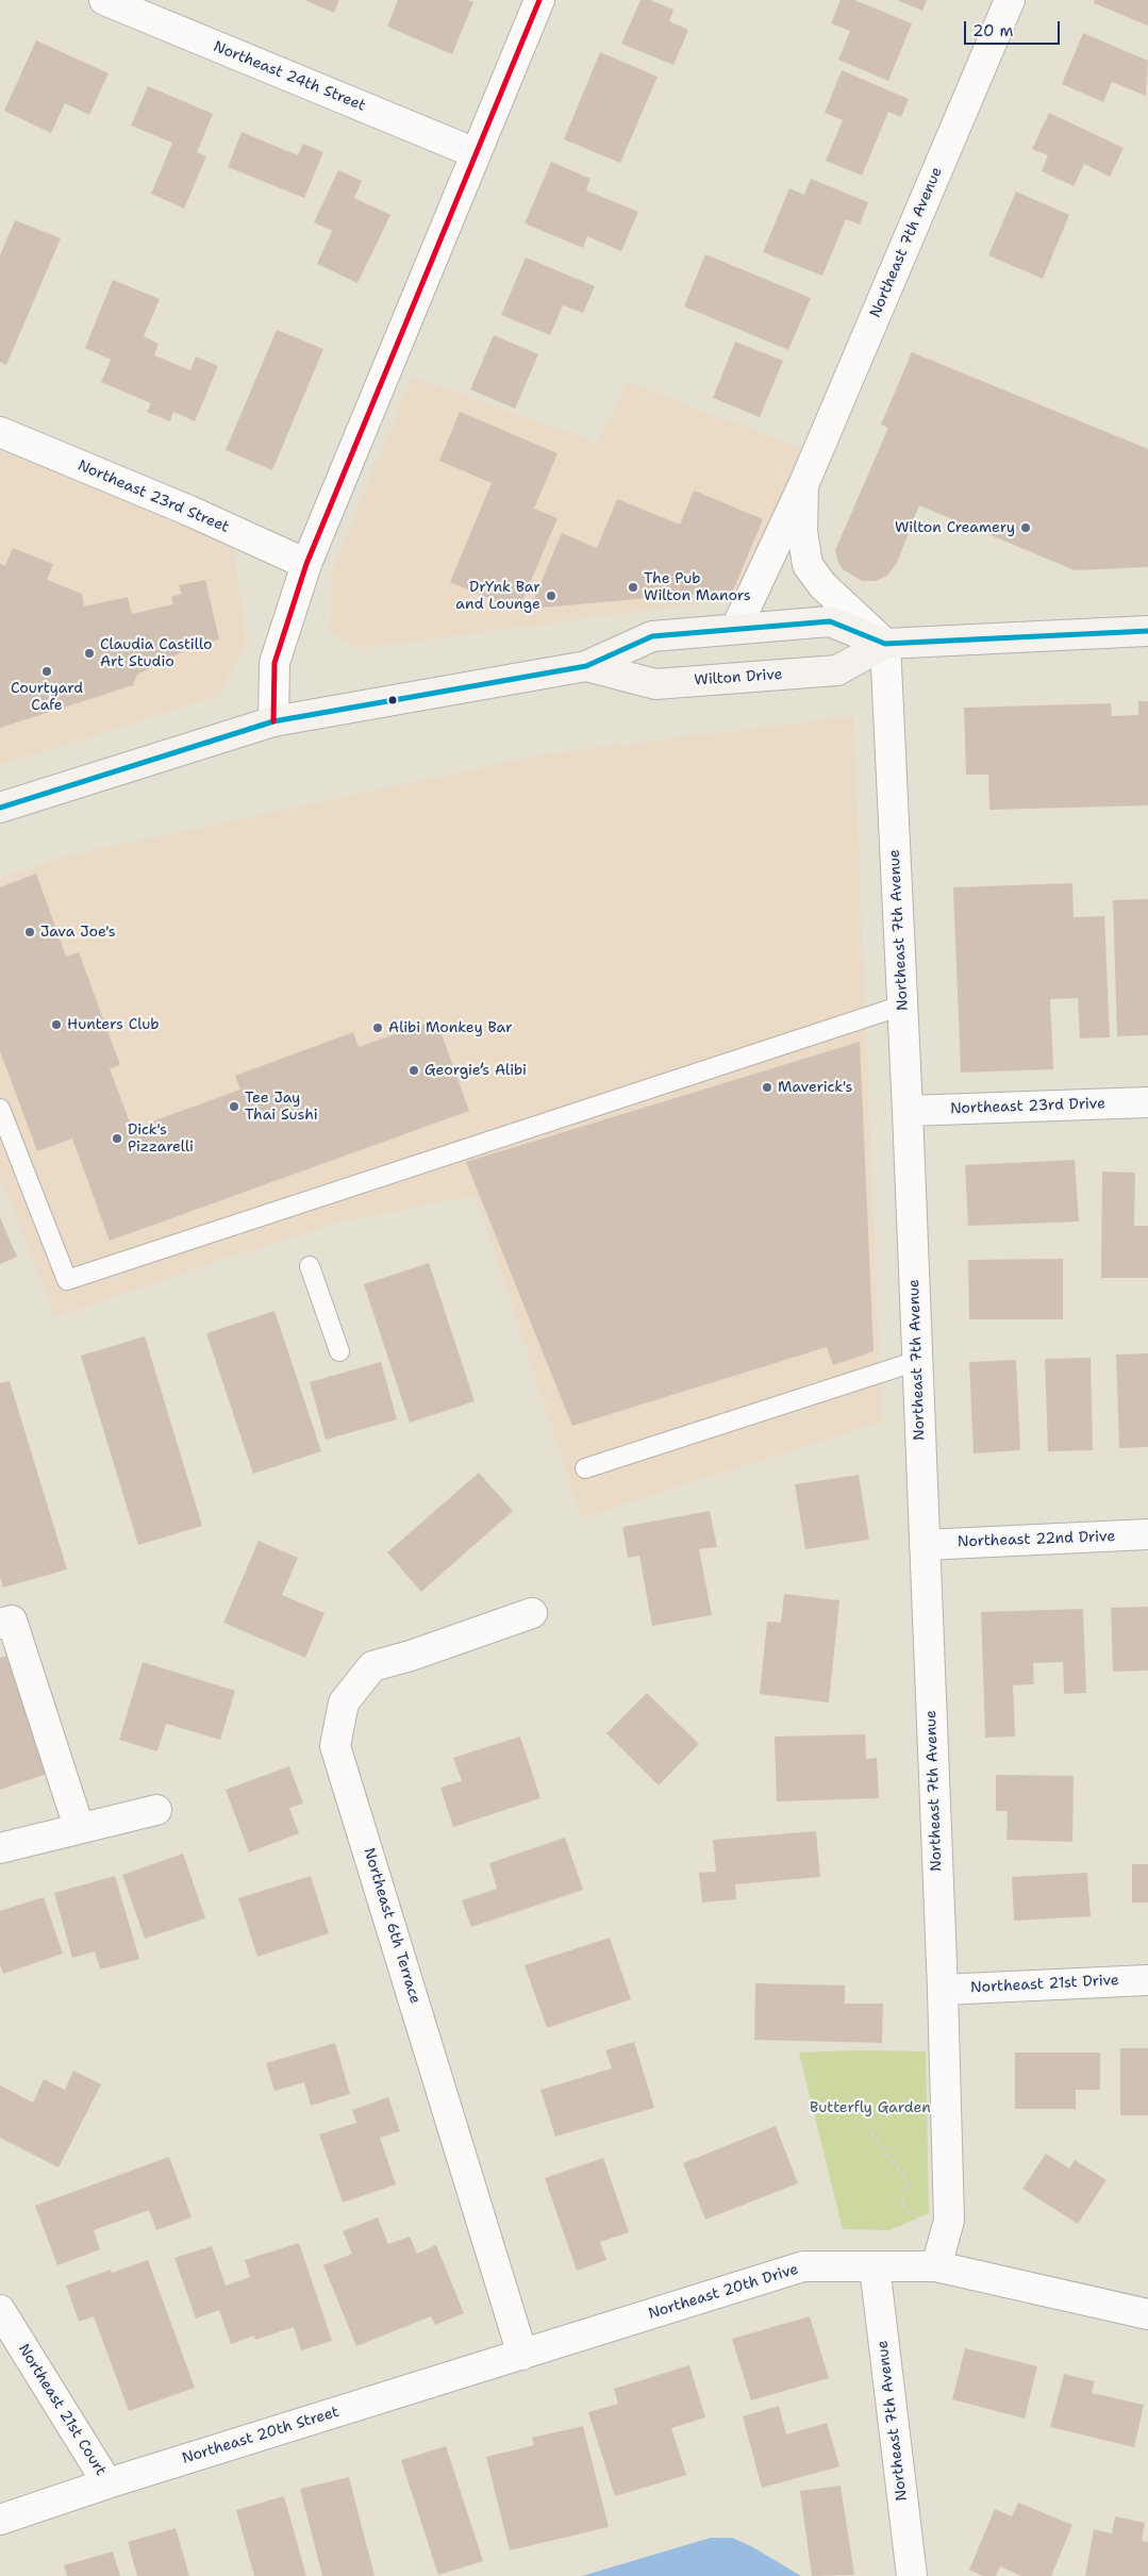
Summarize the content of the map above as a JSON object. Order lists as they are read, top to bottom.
{
  "streets": {
    "main road": ["Wilton Drive"],
    "street": [
      "Northeast 24th Street",
      "Northeast 7th Avenue",
      "Northeast 23rd Street",
      "Northeast 23rd Drive",
      "Northeast 22nd Drive",
      "Northeast 6th Terrace",
      "Northeast 21st Drive",
      "Northeast 20th Drive",
      "Northeast 21st Court",
      "Northeast 20th Street"
    ]
  },
  "crossings": [
    ["Northeast 7th Avenue", "Wilton Drive"],
    ["Northeast 7th Avenue", "Northeast 23rd Drive"],
    ["Northeast 7th Avenue", "Northeast 22nd Drive"],
    ["Northeast 7th Avenue", "Northeast 21st Drive"],
    ["Northeast 7th Avenue", "Northeast 20th Drive"],
    ["Northeast 6th Terrace", "Northeast 20th Drive"],
    ["Northeast 6th Terrace", "Northeast 20th Street"],
    ["Northeast 20th Drive", "Northeast 20th Street"],
    ["Northeast 21st Court", "Northeast 20th Street"]
  ],
  "parks": ["Butterfly Garden"],
  "places": [
    "Wilton Creamery",
    "The Pub Wilton Manors",
    "DrYnk Bar and Lounge",
    "Claudia Castillo Art Studio",
    "Courtyard Cafe",
    "Java Joe's",
    "Hunters Club",
    "Alibi Monkey Bar",
    "Georgie’s Alibi",
    "Maverick's",
    "Tee Jay Thai Sushi",
    "Dick's Pizzarelli"
  ],
  "scale_bar": "20 m"
}
